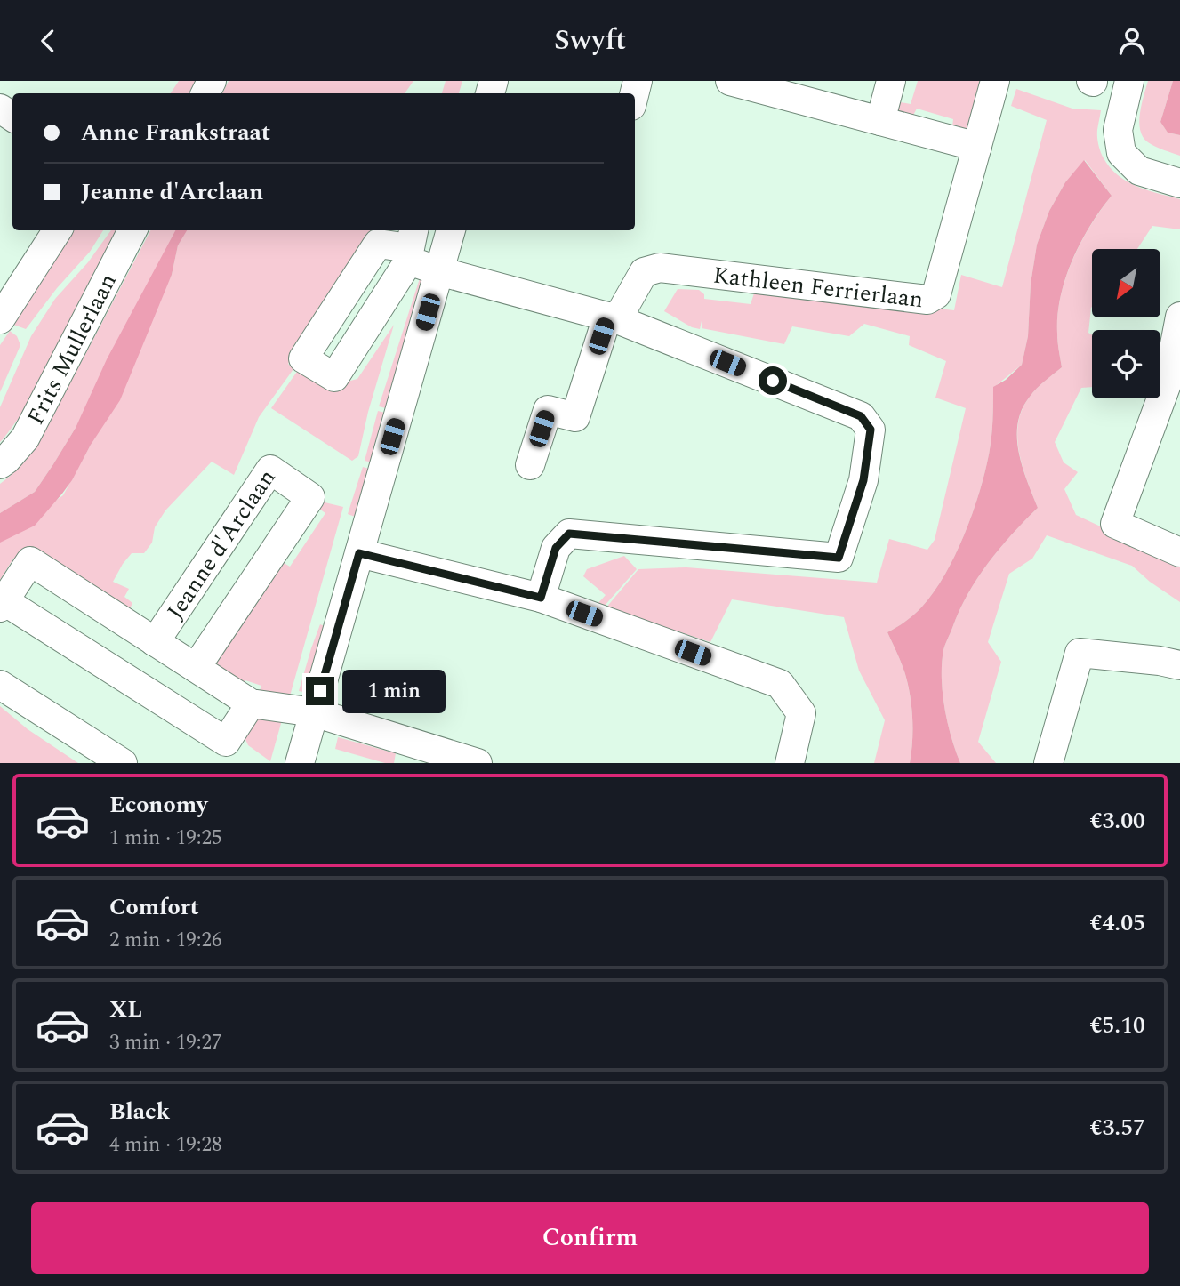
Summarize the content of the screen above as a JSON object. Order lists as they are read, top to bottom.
{
  "streets": {
    "street": ["Kathleen Ferrierlaan", "Frits Mullerlaan", "Jeanne d'Arclaan"]
  },
  "north": "bottom left",
  "page": {
    "header": "Swyft",
    "banner": ["Anne Frankstraat", "Jeanne d'Arclaan"],
    "bubble": "1 min",
    "list": [
      {
        "name": "Economy",
        "note": "1 min · 19:25",
        "value": "€3.00"
      },
      {
        "name": "Comfort",
        "note": "2 min · 19:26",
        "value": "€4.05"
      },
      {
        "name": "XL",
        "note": "3 min · 19:27",
        "value": "€5.10"
      },
      {
        "name": "Black",
        "note": "4 min · 19:28",
        "value": "€3.57"
      }
    ],
    "buttons": "Confirm"
  }
}
